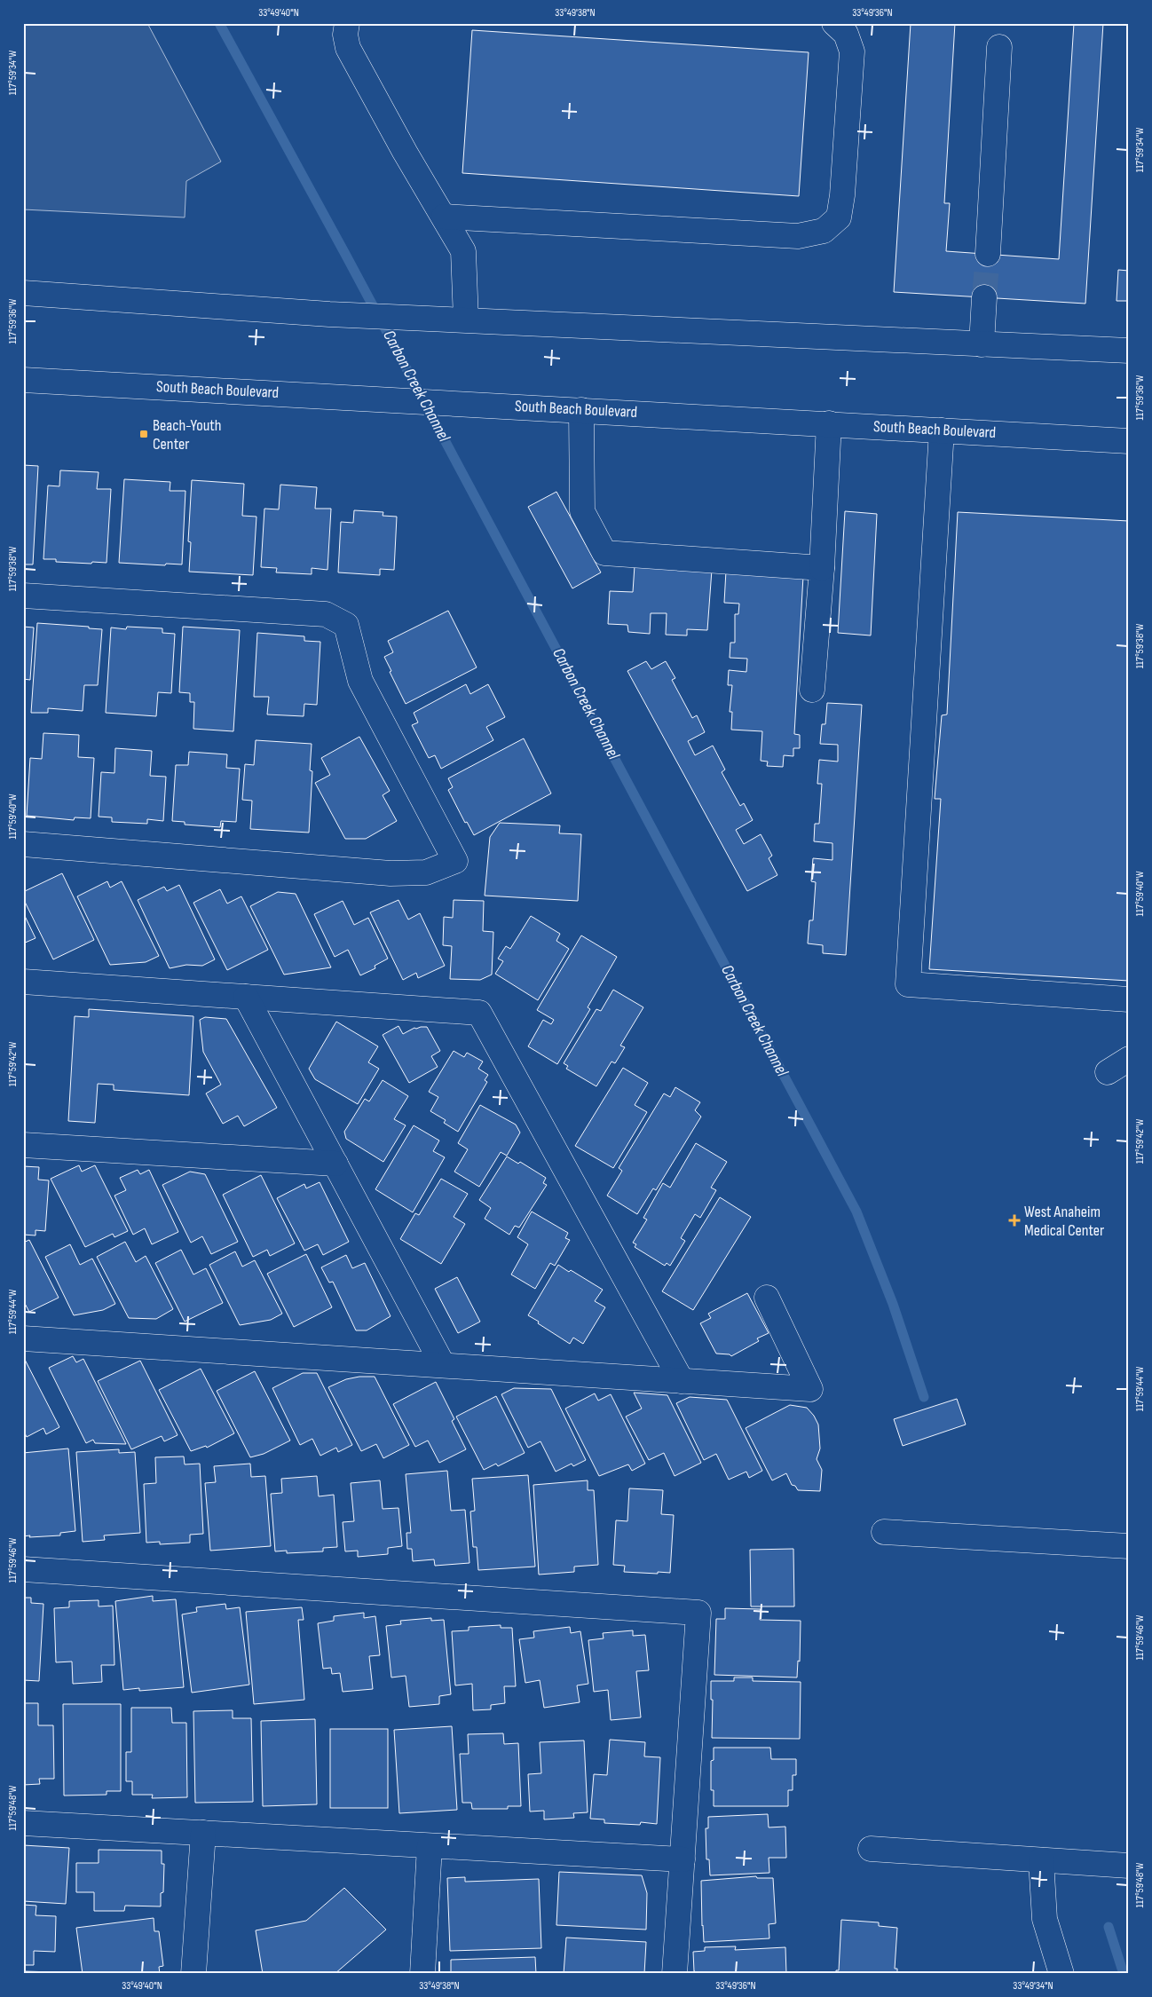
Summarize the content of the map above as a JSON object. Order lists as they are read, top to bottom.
{
  "streets": {
    "main road": ["South Beach Boulevard"]
  },
  "water": ["Carbon Creek Channel"],
  "places": {
    "transit": ["Beach-Youth Center"],
    "health": ["West Anaheim Medical Center"]
  },
  "coordinates": [
    "33°49'40\"N",
    "33°49'38\"N",
    "33°49'36\"N",
    "117°59'34\"W",
    "117°59'36\"W",
    "117°59'38\"W",
    "117°59'40\"W",
    "117°59'42\"W",
    "117°59'44\"W",
    "117°59'46\"W",
    "117°59'48\"W",
    "33°49'34\"N"
  ]
}
